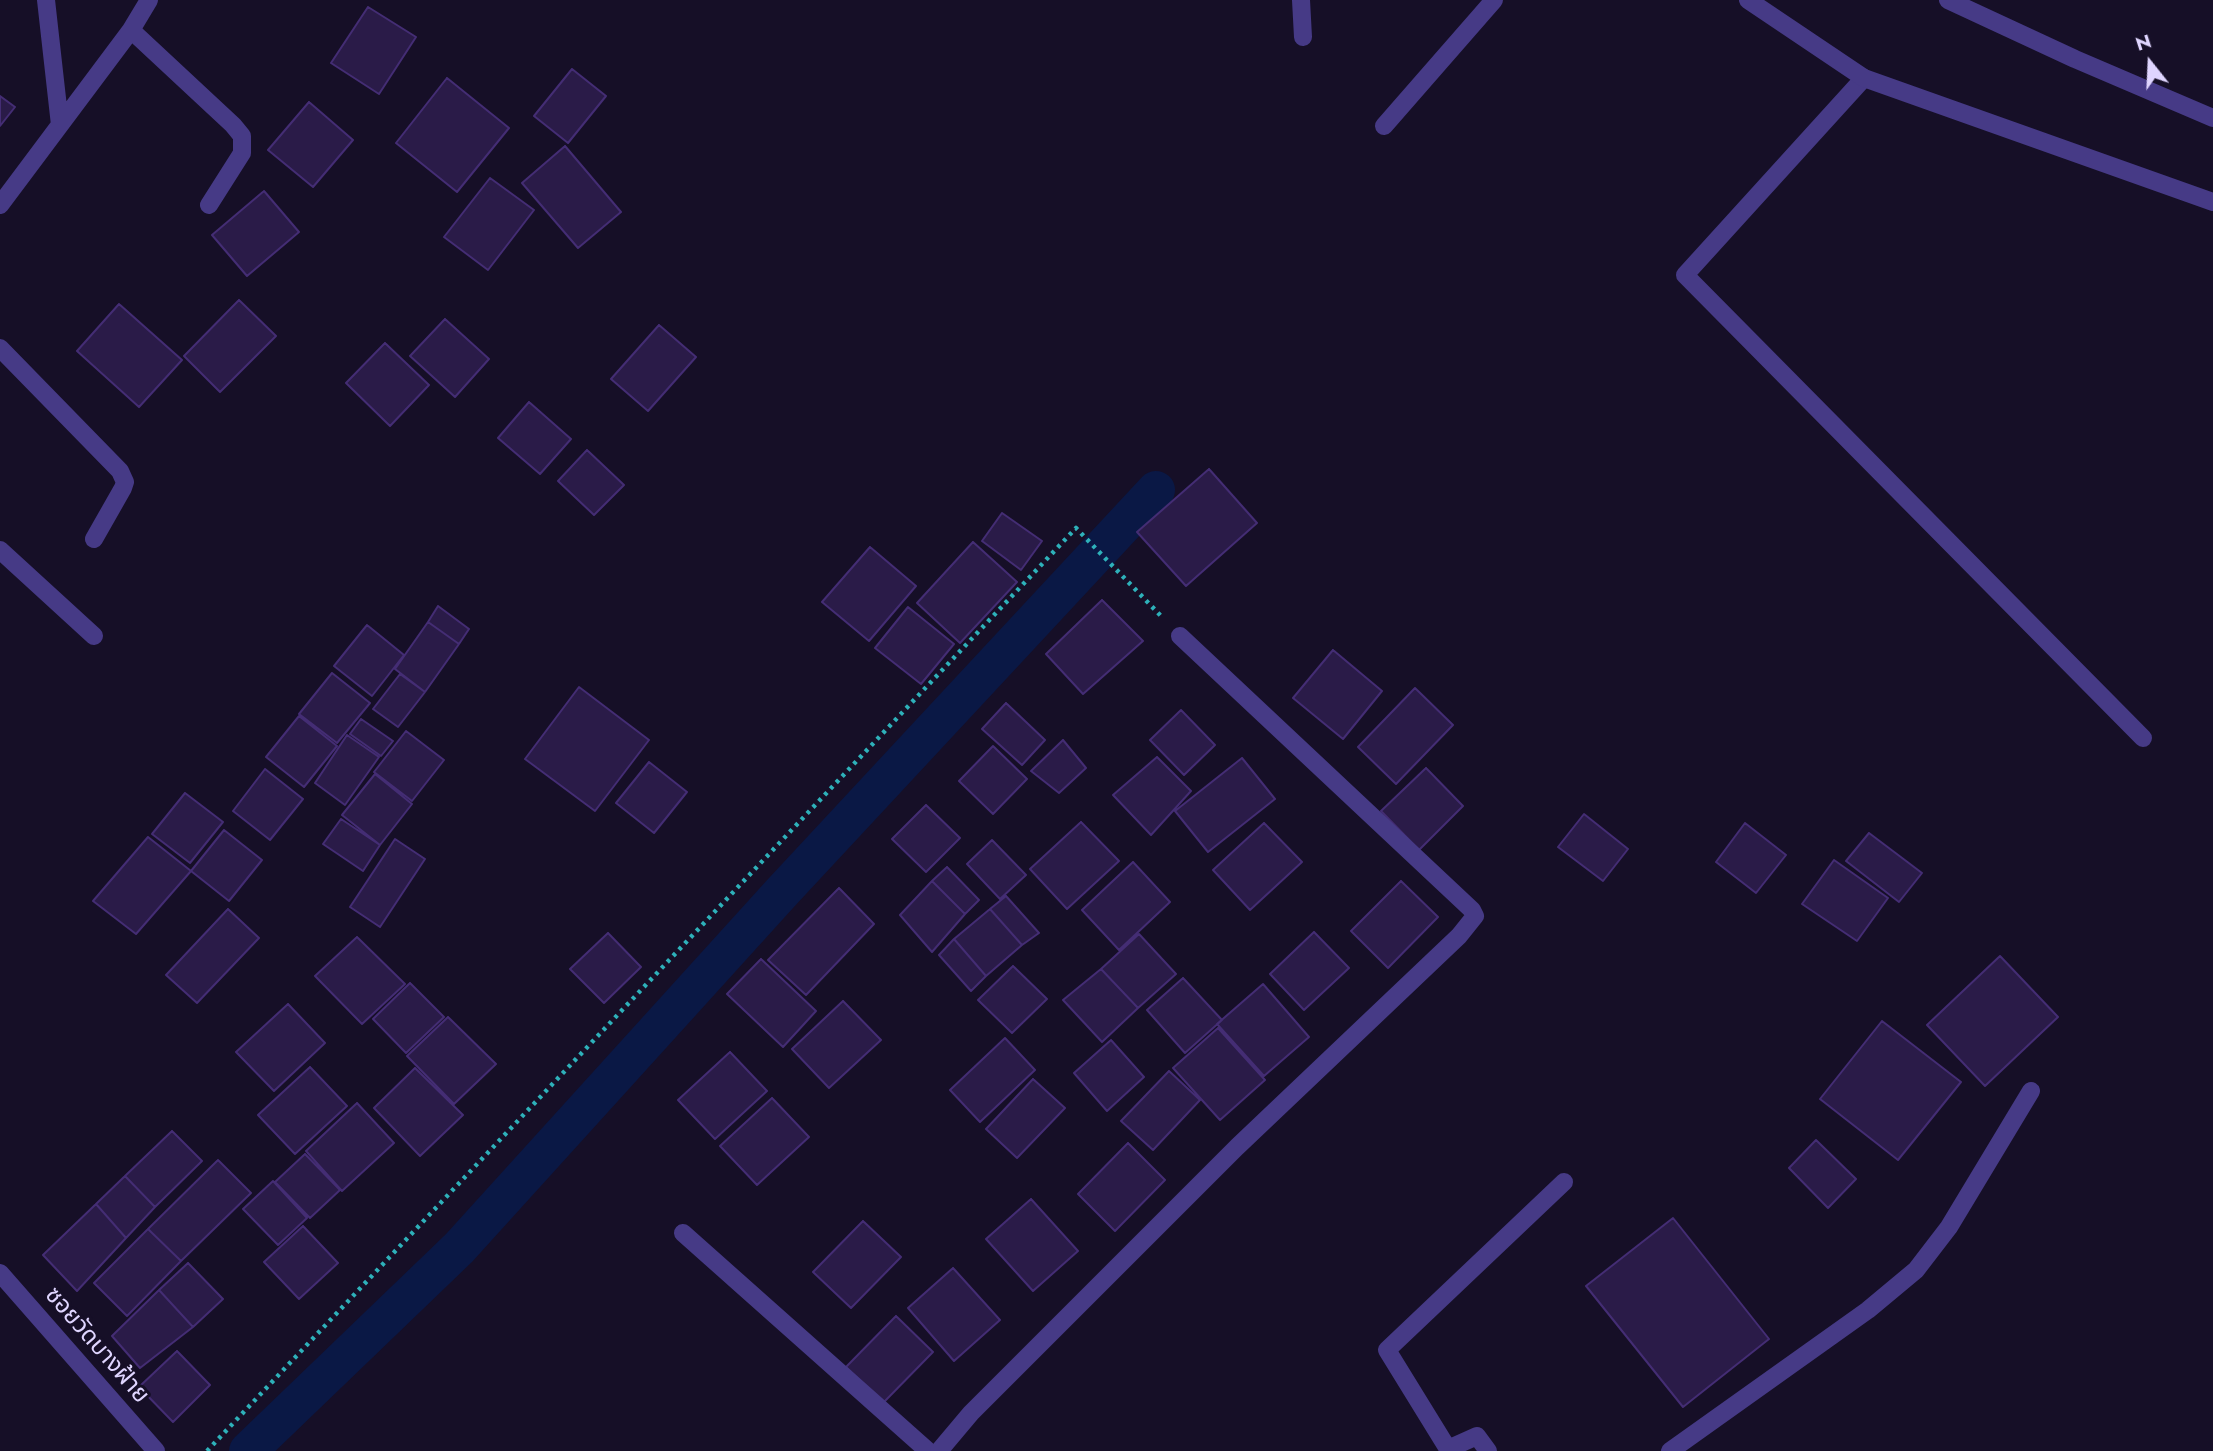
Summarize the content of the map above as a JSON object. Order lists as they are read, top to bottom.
{
  "streets": {
    "street": ["ซอยวัดบางฝ้าย"]
  },
  "north": "top"
}
